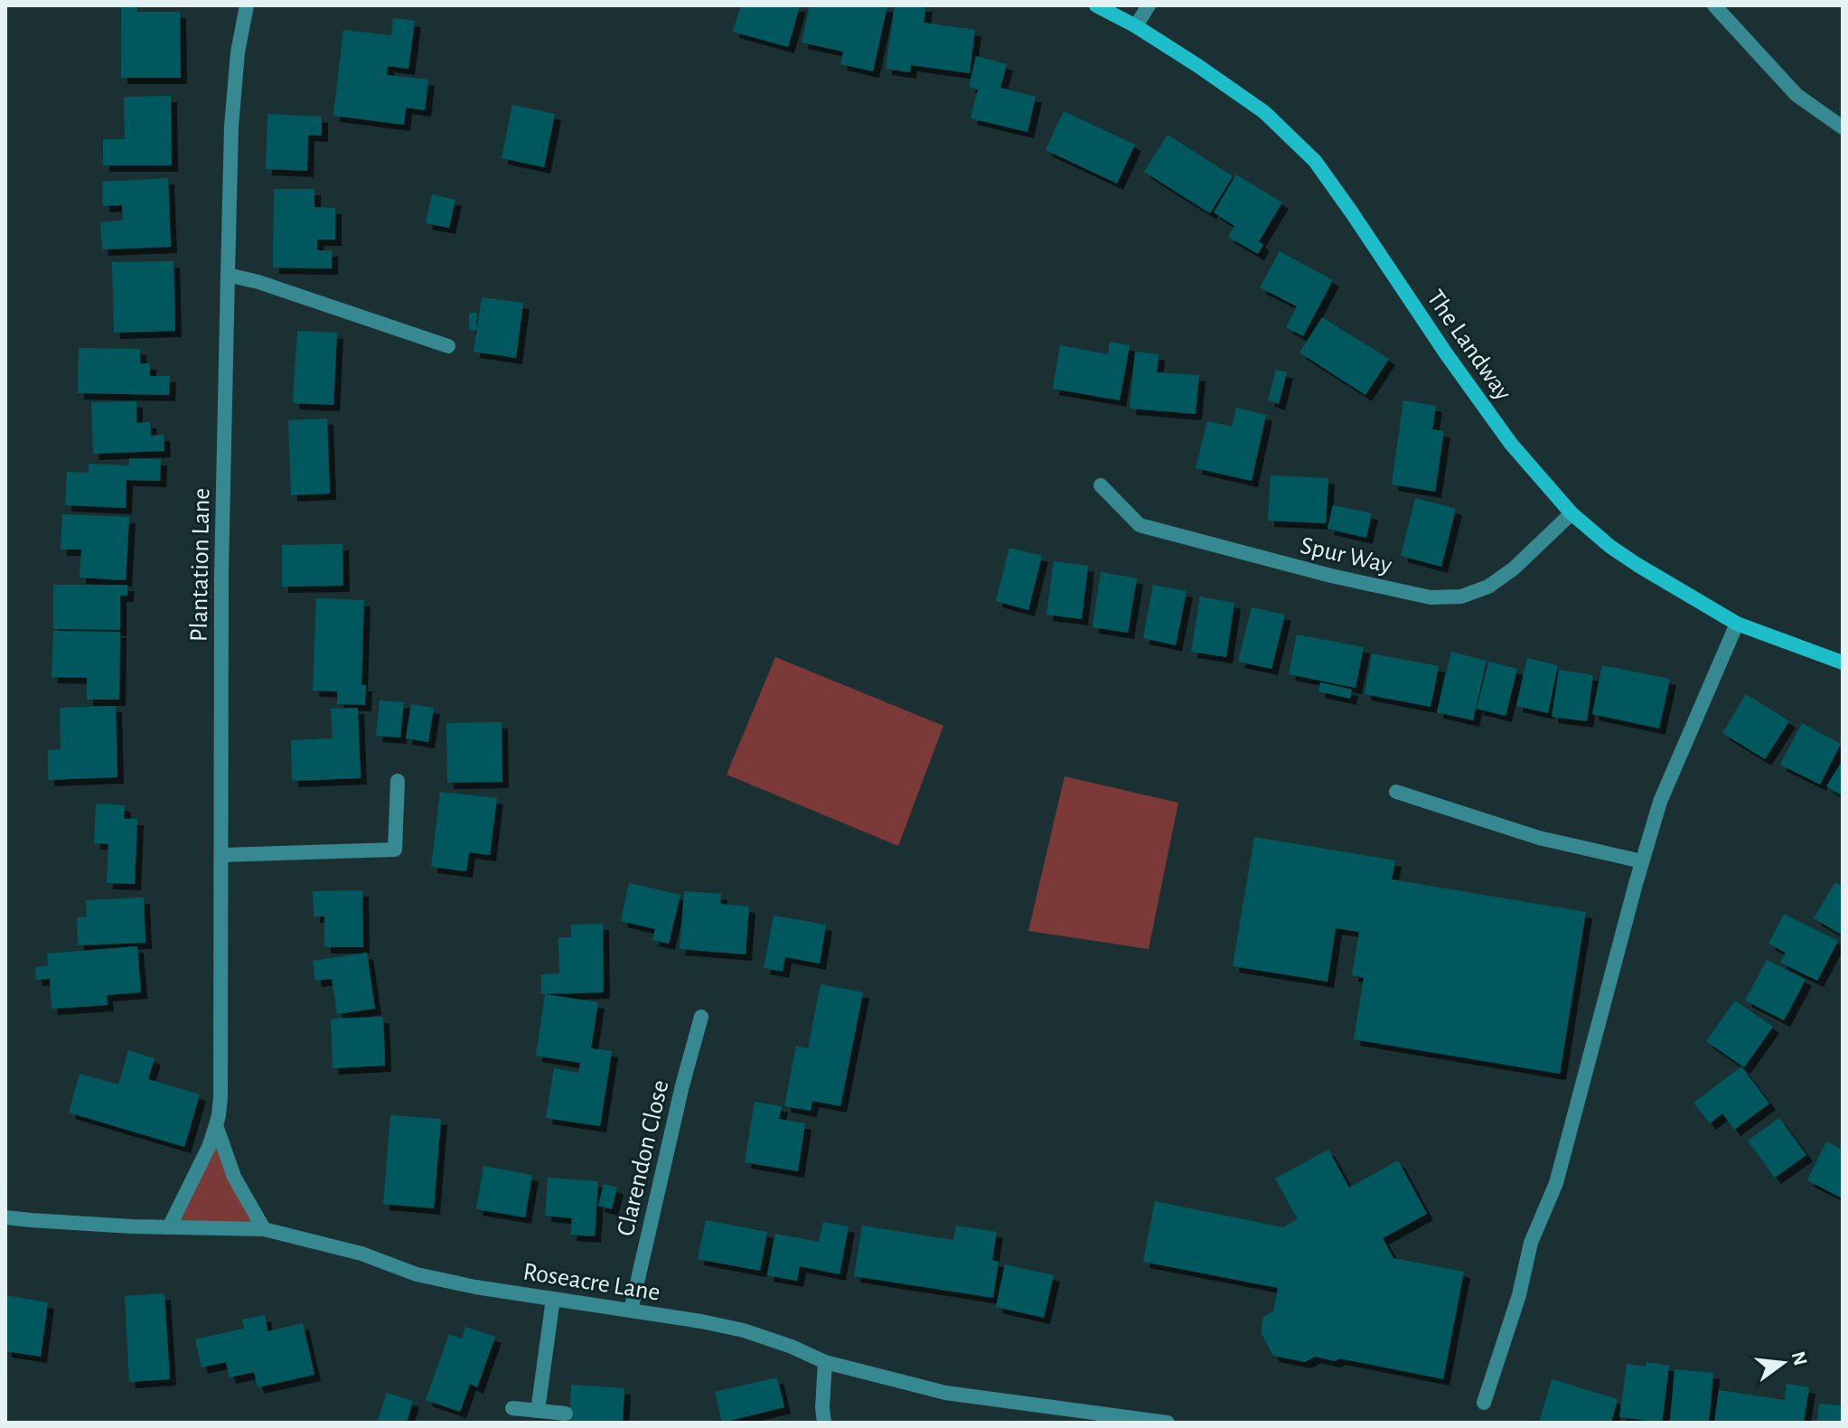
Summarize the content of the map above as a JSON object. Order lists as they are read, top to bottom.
{
  "streets": {
    "street": [
      "The Landway",
      "Spur Way",
      "Plantation Lane",
      "Clarendon Close",
      "Roseacre Lane"
    ]
  },
  "crossings": [
    ["The Landway", "Spur Way"],
    ["Plantation Lane", "Roseacre Lane"],
    ["Clarendon Close", "Roseacre Lane"]
  ],
  "north": "right"
}
